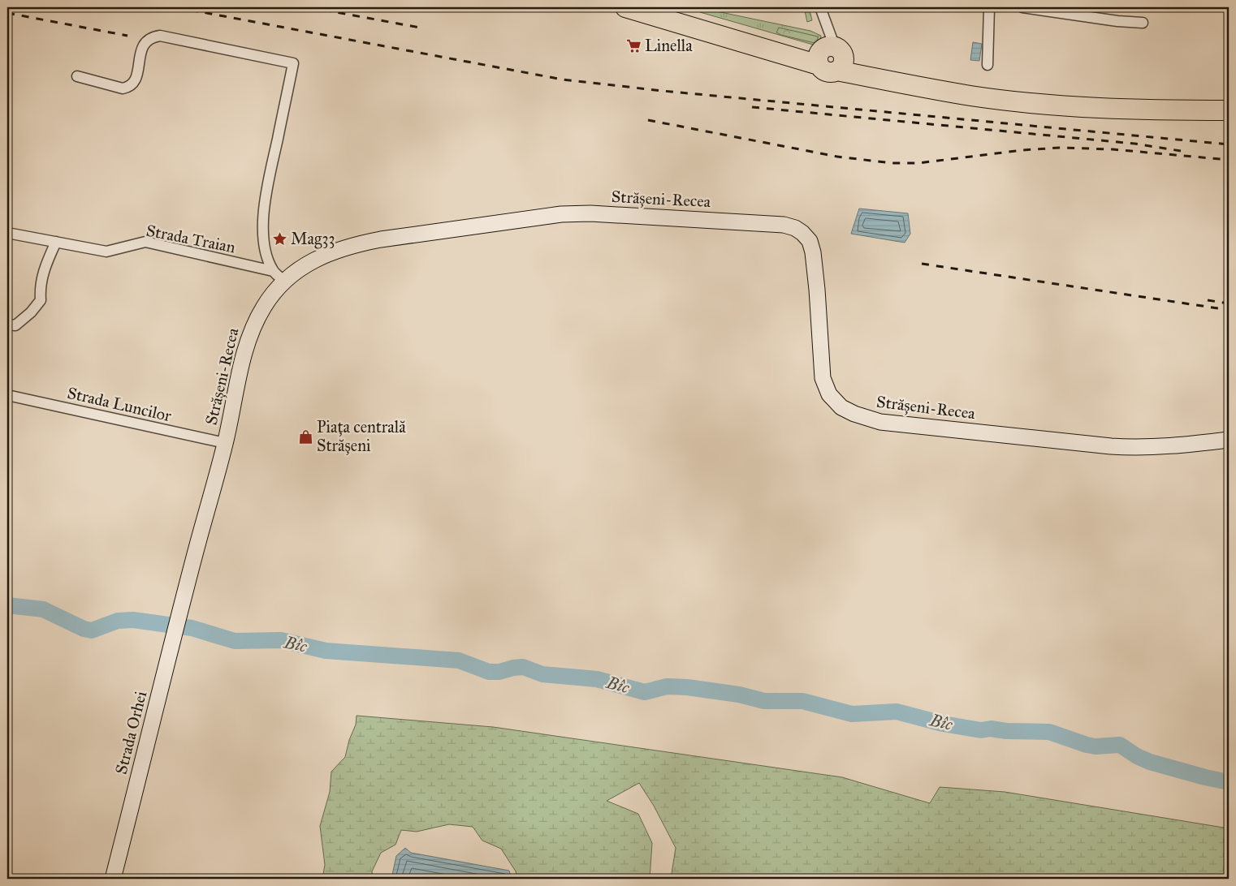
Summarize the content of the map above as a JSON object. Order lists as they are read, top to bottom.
{
  "streets": {
    "main road": ["Strășeni-Recea", "Strada Orhei"],
    "street": ["Strada Traian", "Strada Luncilor"]
  },
  "crossings": [
    ["Strășeni-Recea", "Strada Traian"],
    ["Strășeni-Recea", "Strada Luncilor"],
    ["Strășeni-Recea", "Strada Orhei"]
  ],
  "water": ["Bîc"],
  "places": {
    "supermarket": ["Linella"],
    "place": ["Mag33"],
    "shop": ["Piața centrală Strășeni"]
  }
}
